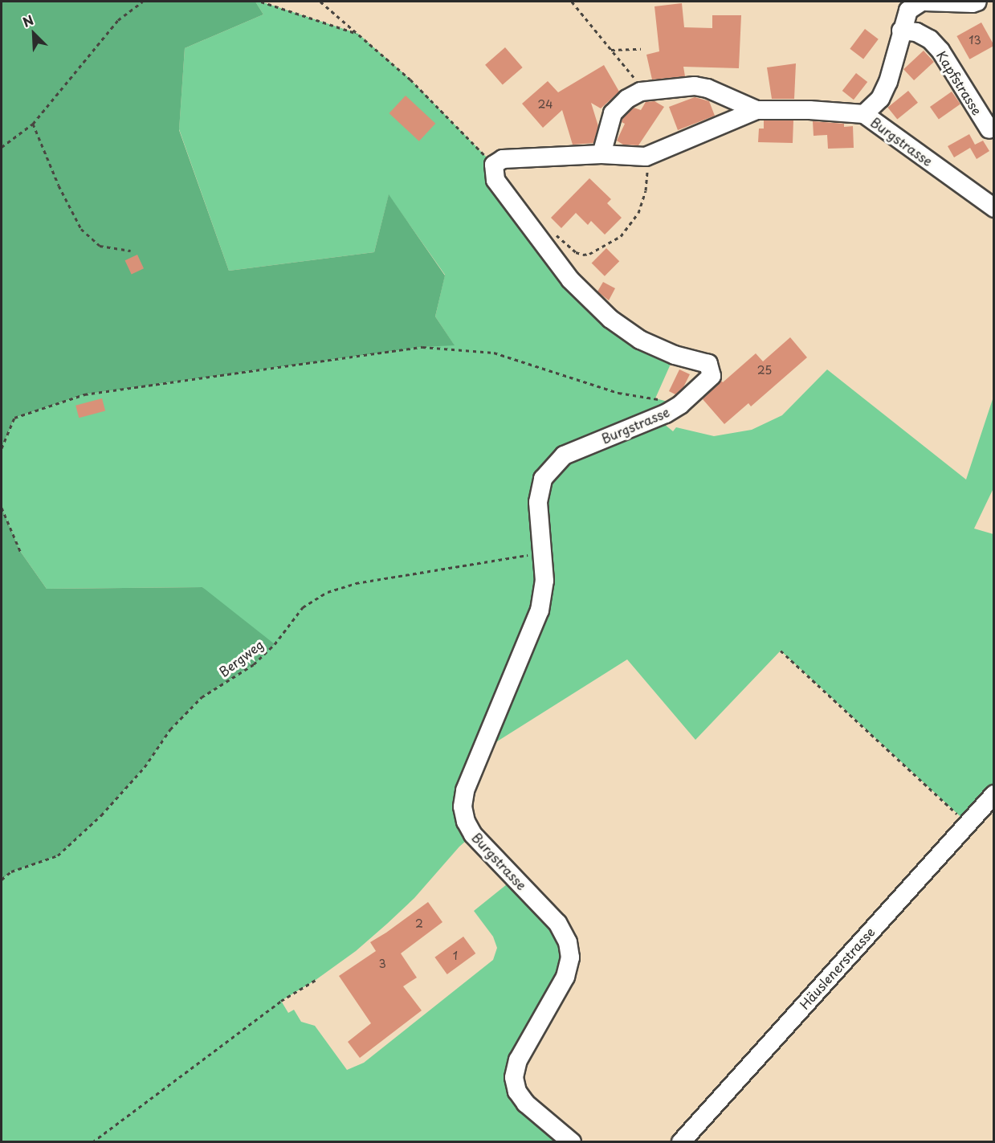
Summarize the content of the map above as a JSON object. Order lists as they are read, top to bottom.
{
  "streets": {
    "street": ["Kapfstrasse", "Burgstrasse", "Häuslenerstrasse"],
    "path": ["Bergweg"]
  },
  "crossings": [
    ["Burgstrasse", "Bergweg"]
  ],
  "house_numbers": [
    "13",
    "24",
    "25",
    "2",
    "1",
    "3"
  ],
  "north": "top left"
}
